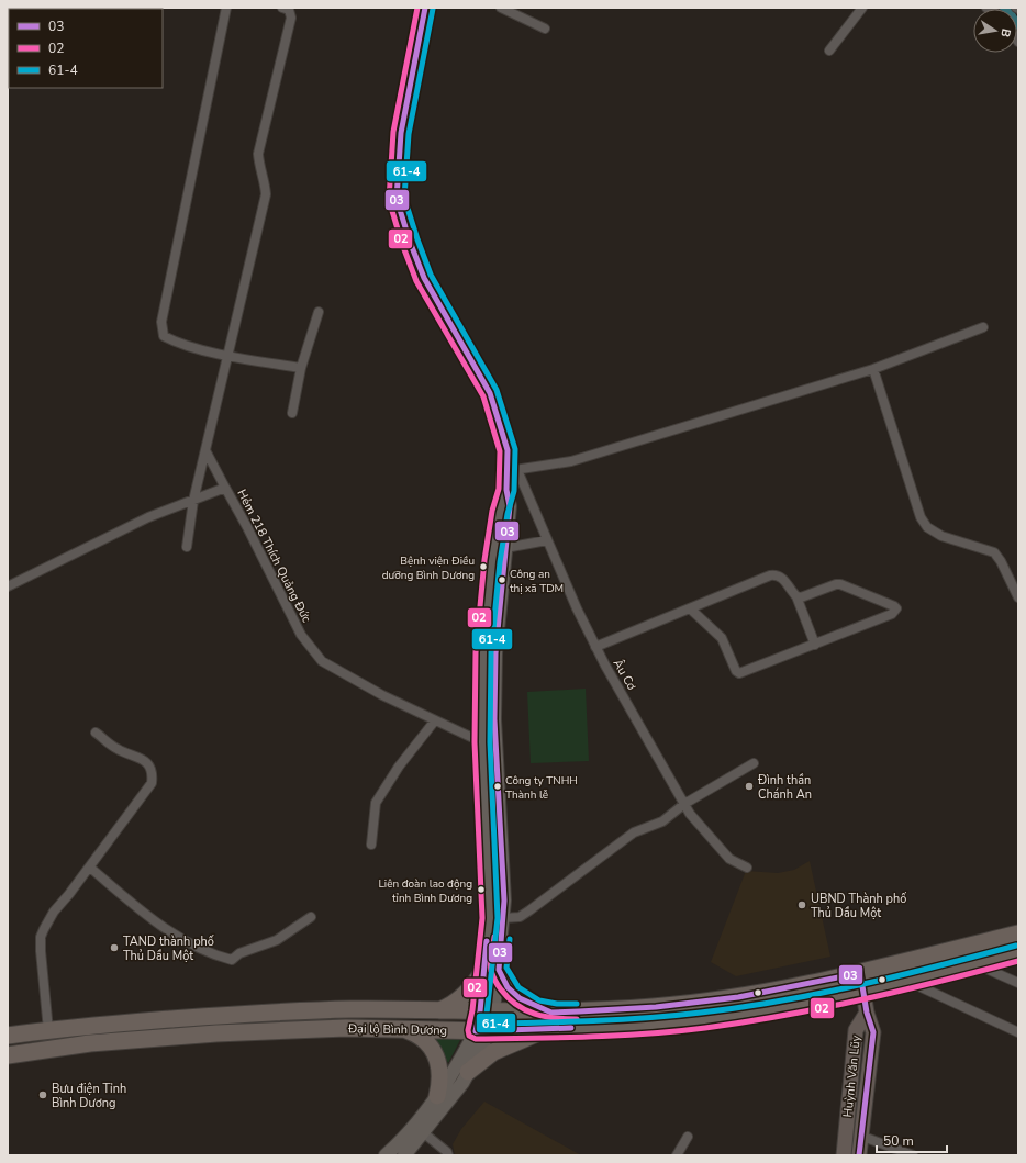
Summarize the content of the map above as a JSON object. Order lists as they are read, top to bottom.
{
  "streets": {
    "highway": ["Đại lộ Bình Dương"],
    "main road": ["Huỳnh Văn Lũy"],
    "street": ["Hẻm 218 Thích Quảng Đức", "Âu Cơ"]
  },
  "places": [
    "Bệnh viện Điều dưỡng Bình Dương",
    "Công an thị xã TDM",
    "Công ty TNHH Thành lễ",
    "Đình thần Chánh An",
    "Liên đoàn lao động tỉnh Bình Dương",
    "UBND Thành phố Thủ Dầu Một",
    "TAND thành phố Thủ Dầu Một",
    "Bưu điện Tỉnh Bình Dương"
  ],
  "lines": ["transit line 03", "transit line 02", "transit line 61-4"],
  "legend": ["03", "02", "61-4"],
  "scale_bar": "50 m",
  "north": "right"
}
